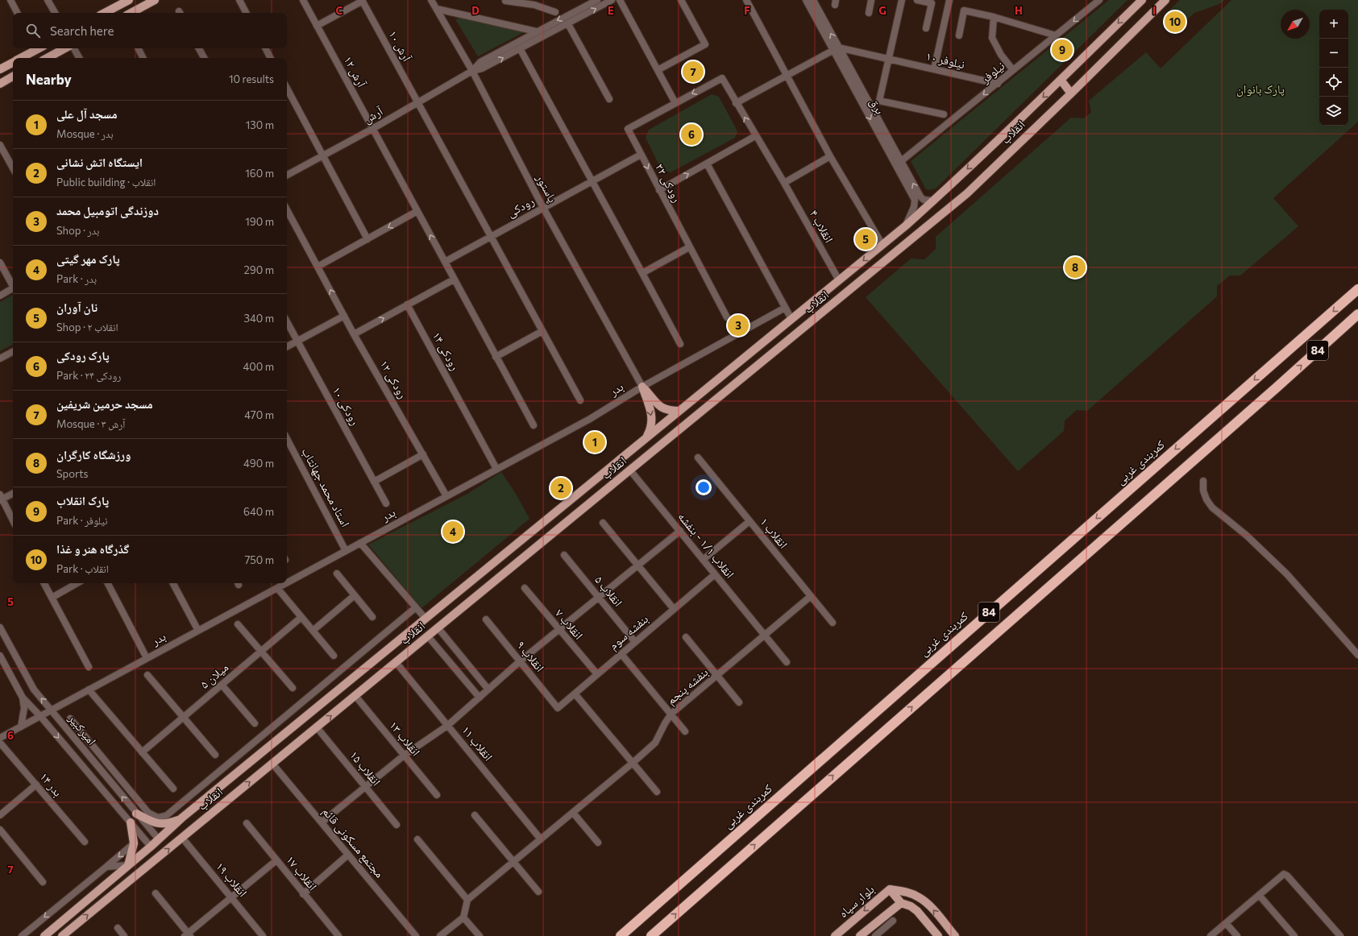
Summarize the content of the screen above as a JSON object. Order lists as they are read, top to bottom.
{
  "streets": {
    "highway": ["84", "کمربندی غربی"],
    "main road": ["انقلاب", "بلوار سپاه"],
    "street": [
      "آرش ۱۰",
      "نیلوفر ۱۰",
      "آرش ۱۲",
      "نیلوفر",
      "برق",
      "آرش",
      "رودکی ۲۲",
      "پاستور",
      "رودکی",
      "انقلاب ۴",
      "رودکی ۱۴",
      "رودکی ۱۲",
      "بدر",
      "رودکی ۱۰",
      "استاد محمد جهانتاب",
      "انقلاب ۱",
      "انقلاب ۱/۱ - بنفشه",
      "انقلاب ۵",
      "انقلاب ۷",
      "بنفشه سوم",
      "انقلاب ۹",
      "میلان ۵",
      "بنفشه پنجم",
      "امیرکبیر",
      "انقلاب ۱۳",
      "انقلاب ۱۱",
      "انقلاب ۱۵",
      "بدر ۱۴",
      "مجتمع مسکونی قائم",
      "انقلاب ۱۷",
      "انقلاب ۱۹"
    ]
  },
  "crossings": [
    ["آرش ۱۰", "آرش"],
    ["آرش ۱۰", "رودکی"],
    ["نیلوفر ۱۰", "نیلوفر"],
    ["نیلوفر ۱۰", "برق"],
    ["آرش ۱۲", "آرش"],
    ["آرش ۱۲", "رودکی"],
    ["نیلوفر", "برق"],
    ["برق", "انقلاب"],
    ["آرش", "پاستور"],
    ["انقلاب", "انقلاب ۴"],
    ["انقلاب", "انقلاب ۱/۱ - بنفشه"],
    ["انقلاب", "امیرکبیر"],
    ["انقلاب", "انقلاب ۱۳"],
    ["انقلاب", "انقلاب ۱۱"],
    ["انقلاب", "انقلاب ۱۵"],
    ["انقلاب", "مجتمع مسکونی قائم"],
    ["انقلاب", "انقلاب ۱۹"],
    ["رودکی ۲۲", "رودکی"],
    ["رودکی ۲۲", "انقلاب ۴"],
    ["پاستور", "رودکی"],
    ["پاستور", "بدر"],
    ["رودکی ۱۴", "بدر"],
    ["رودکی ۱۲", "بدر"],
    ["بدر", "استاد محمد جهانتاب"],
    ["بدر", "امیرکبیر"],
    ["انقلاب ۱", "بنفشه پنجم"],
    ["انقلاب ۱/۱ - بنفشه", "بنفشه سوم"],
    ["انقلاب ۱/۱ - بنفشه", "بنفشه پنجم"],
    ["انقلاب ۵", "بنفشه سوم"],
    ["انقلاب ۷", "بنفشه سوم"],
    ["بنفشه سوم", "انقلاب ۹"],
    ["بنفشه پنجم", "انقلاب ۱۱"]
  ],
  "one_way": ["نیلوفر"],
  "parks": ["پارک بانوان"],
  "north": "bottom left",
  "page": {
    "map_buttons": ["+", "−"],
    "pins": [
      "10",
      "9",
      "7",
      "6",
      "5",
      "8",
      "3",
      "1",
      "2",
      "4"
    ],
    "search": "Search here",
    "heading": ["Nearby", "10 results"],
    "list": [
      {
        "mark": "1",
        "name": "مسجد آل علی",
        "note": "Mosque · بدر",
        "value": "130 m"
      },
      {
        "mark": "2",
        "name": "ایستگاه اتش نشانی",
        "note": "Public building · انقلاب",
        "value": "160 m"
      },
      {
        "mark": "3",
        "name": "دوزندگی اتومبیل محمد",
        "note": "Shop · بدر",
        "value": "190 m"
      },
      {
        "mark": "4",
        "name": "پارک مهر گیتی",
        "note": "Park · بدر",
        "value": "290 m"
      },
      {
        "mark": "5",
        "name": "نان آوران",
        "note": "Shop · انقلاب ۲",
        "value": "340 m"
      },
      {
        "mark": "6",
        "name": "پارک رودکی",
        "note": "Park · رودکی ۲۴",
        "value": "400 m"
      },
      {
        "mark": "7",
        "name": "مسجد حرمین شریفین",
        "note": "Mosque · آرش ۳",
        "value": "470 m"
      },
      {
        "mark": "8",
        "name": "ورزشگاه کارگران",
        "note": "Sports",
        "value": "490 m"
      },
      {
        "mark": "9",
        "name": "پارک انقلاب",
        "note": "Park · نیلوفر",
        "value": "640 m"
      },
      {
        "mark": "10",
        "name": "گذرگاه هنر و غذا",
        "note": "Park · انقلاب",
        "value": "750 m"
      }
    ]
  },
  "grid": {
    "columns": [
      "C",
      "D",
      "E",
      "F",
      "G",
      "H",
      "I"
    ],
    "rows": ["5", "6", "7"]
  }
}
